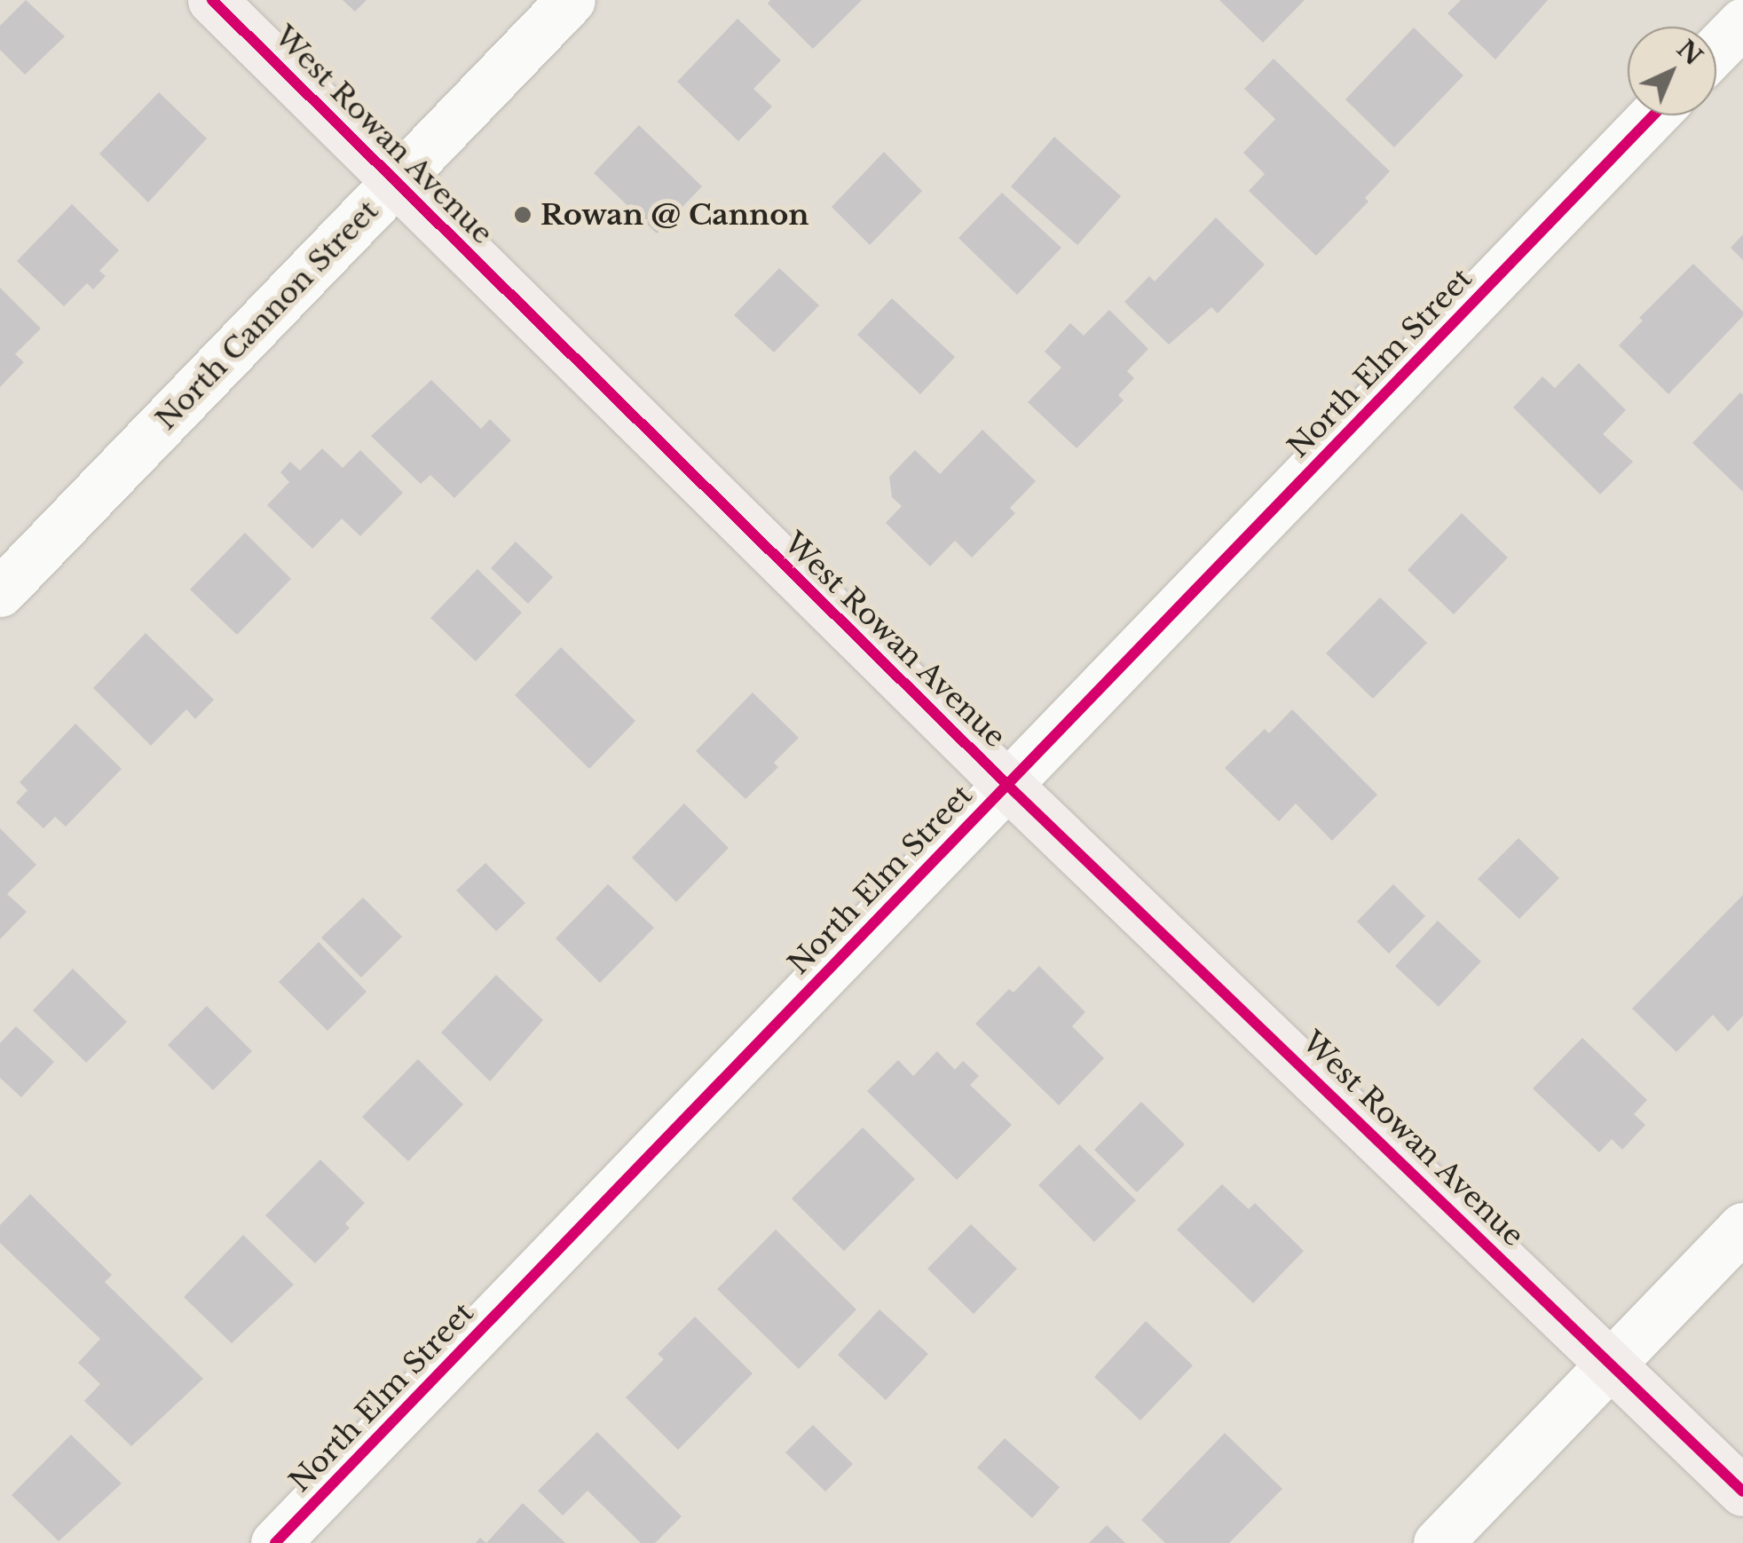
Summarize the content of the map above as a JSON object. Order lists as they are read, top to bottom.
{
  "streets": {
    "street": ["West Rowan Avenue", "North Cannon Street", "North Elm Street"]
  },
  "crossings": [
    ["West Rowan Avenue", "North Cannon Street"],
    ["West Rowan Avenue", "North Elm Street"]
  ],
  "places": ["Rowan @ Cannon"],
  "north": "top right"
}
